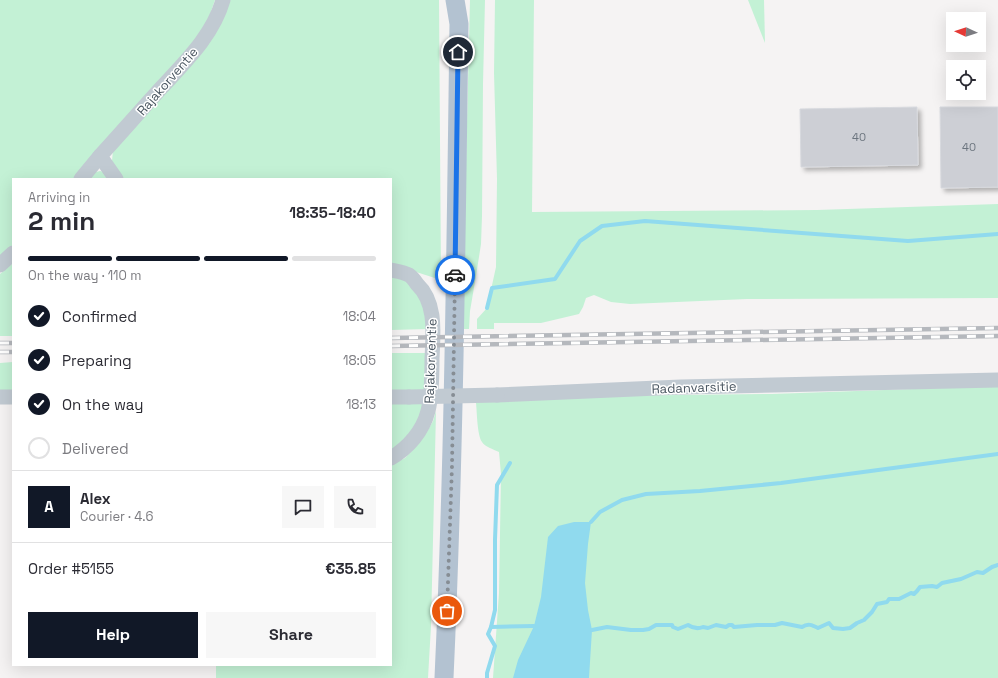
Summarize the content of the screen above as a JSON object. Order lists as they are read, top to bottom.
{
  "streets": {
    "street": ["Rajakorventie", "Radanvarsitie"]
  },
  "house_numbers": ["40", "40"],
  "north": "left",
  "page": {
    "heading": ["2 min", "Arriving in", "18:35–18:40"],
    "panel": [
      "Alex",
      "Courier · 4.6",
      "Order #5155",
      "€35.85"
    ],
    "bar": "On the way · 110 m",
    "list": [
      ["Confirmed", "18:04"],
      ["Preparing", "18:05"],
      ["On the way", "18:13"],
      "Delivered"
    ],
    "round": "A",
    "buttons": ["Help", "Share"]
  }
}
